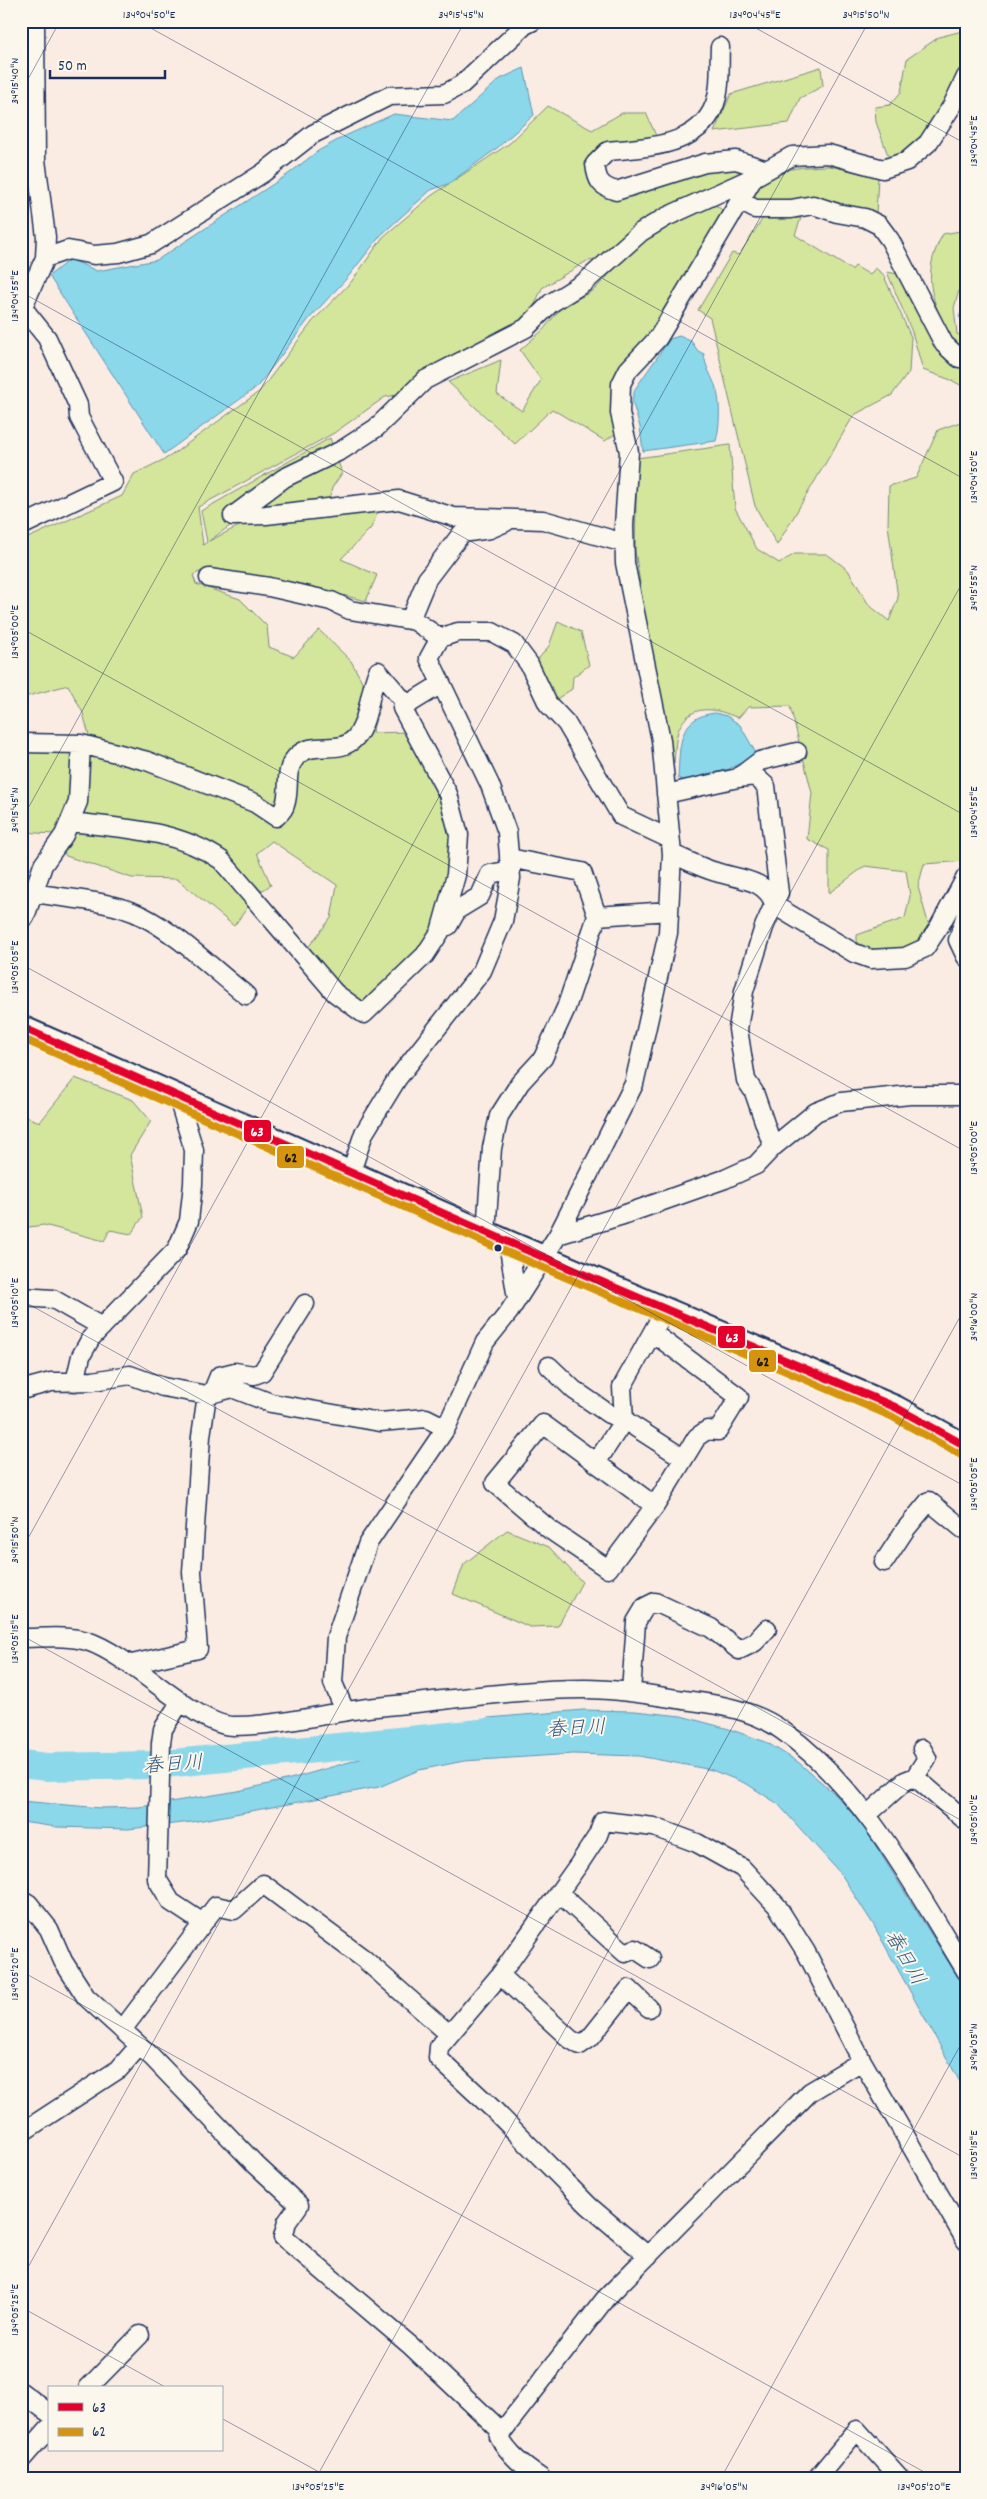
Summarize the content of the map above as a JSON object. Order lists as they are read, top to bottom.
{
  "water": ["春日川"],
  "lines": ["transit line 63", "transit line 62"],
  "legend": ["63", "62"],
  "scale_bar": "50 m",
  "coordinates": [
    "134°04'50\"E",
    "34°15'45\"N",
    "134°04'45\"E",
    "34°15'50\"N",
    "34°15'40\"N",
    "134°04'55\"E",
    "34°15'55\"N",
    "134°05'00\"E",
    "134°05'05\"E",
    "134°05'10\"E",
    "34°16'00\"N",
    "134°05'15\"E",
    "134°05'20\"E",
    "34°16'05\"N",
    "134°05'25\"E"
  ]
}
